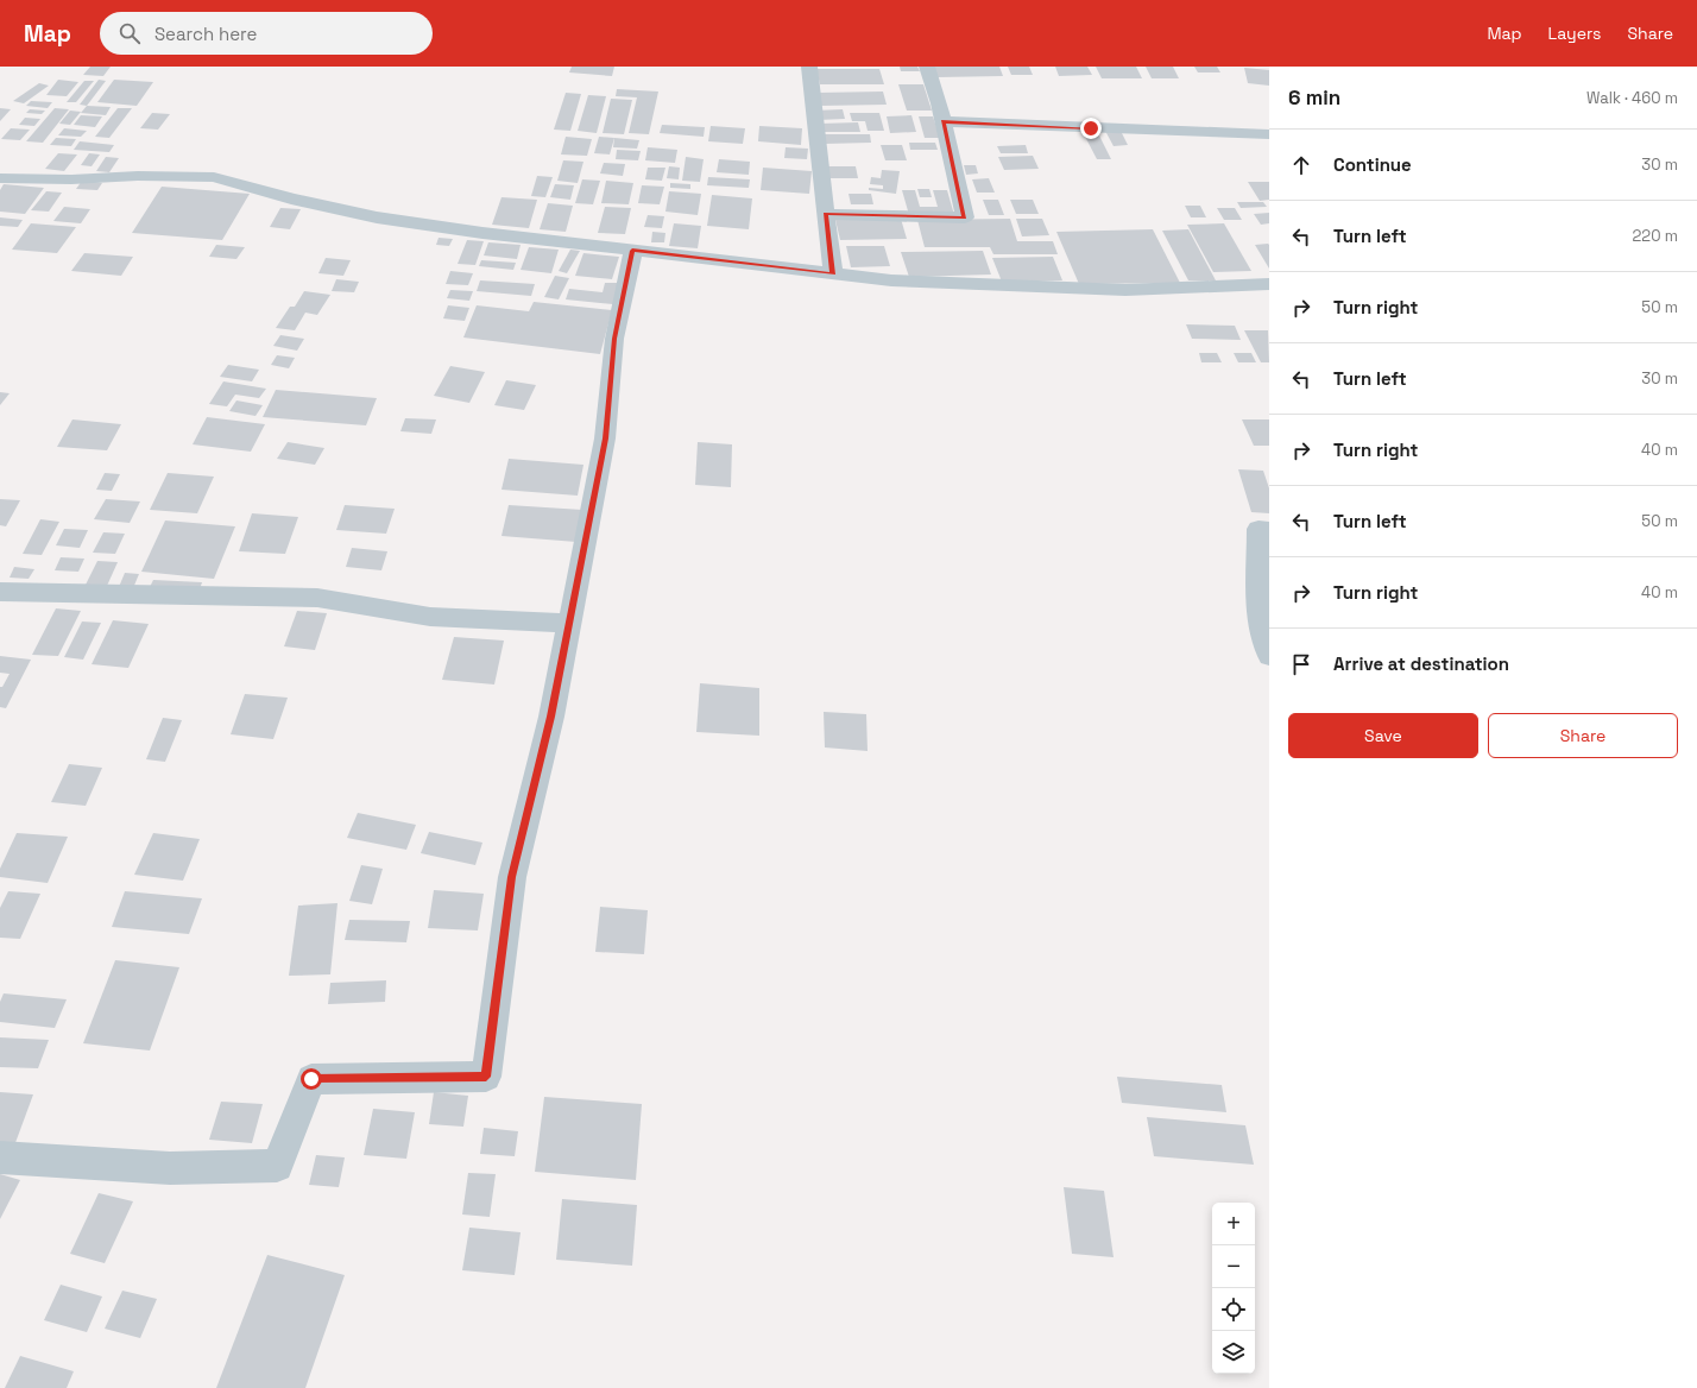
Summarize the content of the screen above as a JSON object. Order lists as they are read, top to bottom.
{
  "page": {
    "header": "Map",
    "search": "Search here",
    "nav": ["Map", "Layers", "Share"],
    "heading": ["6 min", "Walk · 460 m"],
    "list": [
      ["Continue", "30 m"],
      ["Turn left", "220 m"],
      ["Turn right", "50 m"],
      ["Turn left", "30 m"],
      ["Turn right", "40 m"],
      ["Turn left", "50 m"],
      ["Turn right", "40 m"],
      "Arrive at destination"
    ],
    "buttons": ["Save", "Share"],
    "map_buttons": ["+", "−"]
  }
}
